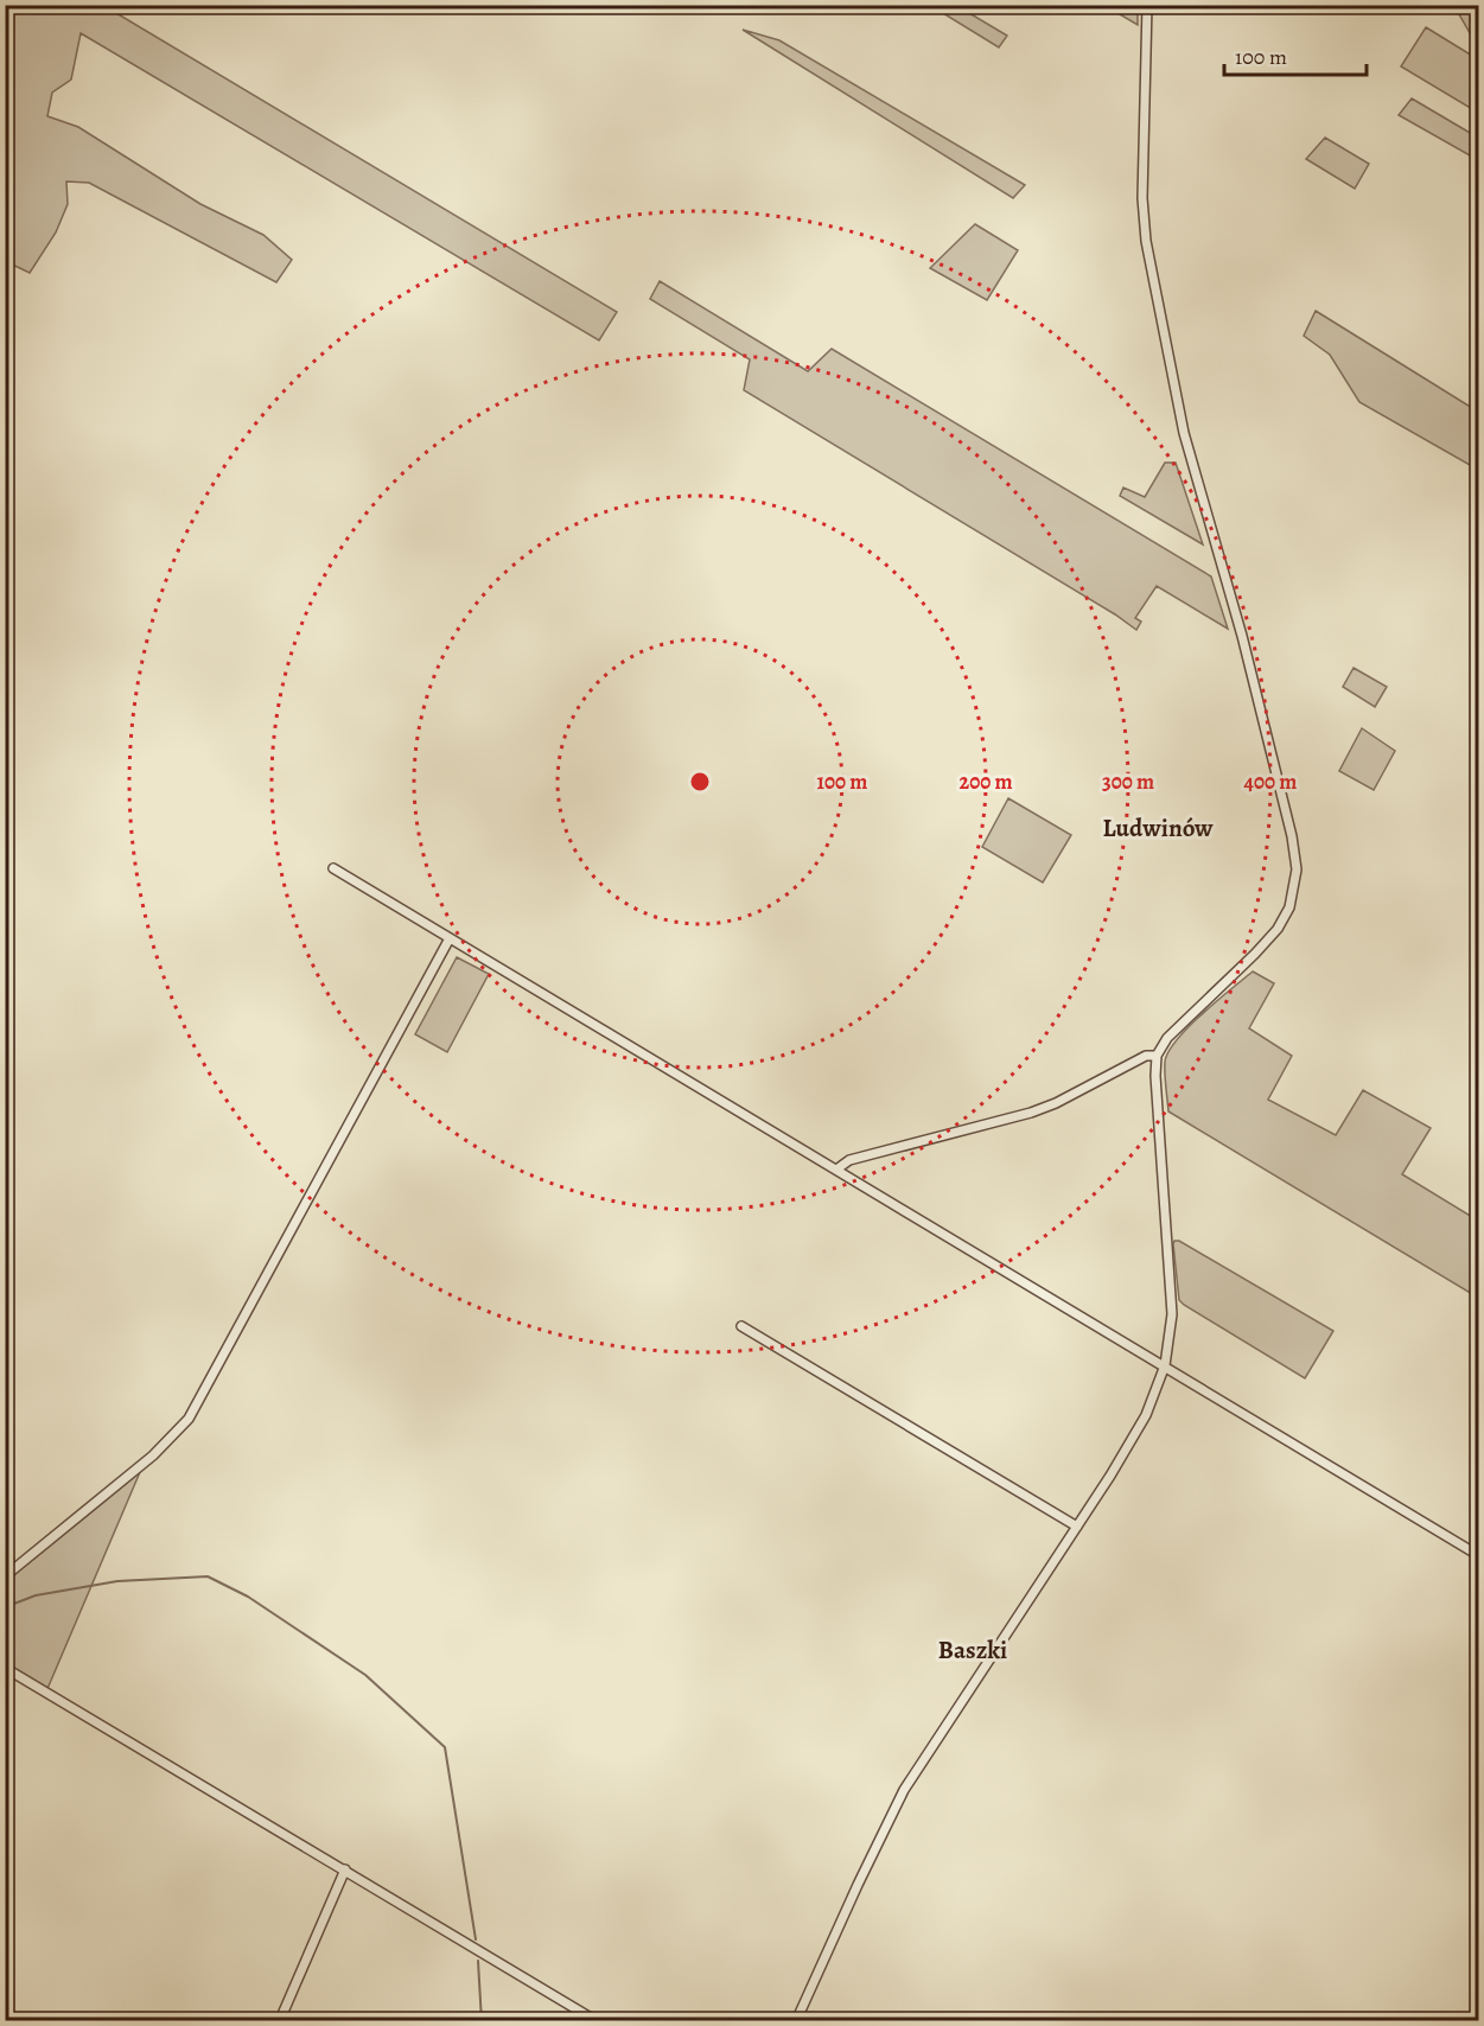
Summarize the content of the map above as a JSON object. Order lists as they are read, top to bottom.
{
  "districts": ["Ludwinów", "Baszki"],
  "scale_bar": "100 m",
  "rings": [
    "100 m",
    "200 m",
    "300 m",
    "400 m"
  ]
}
